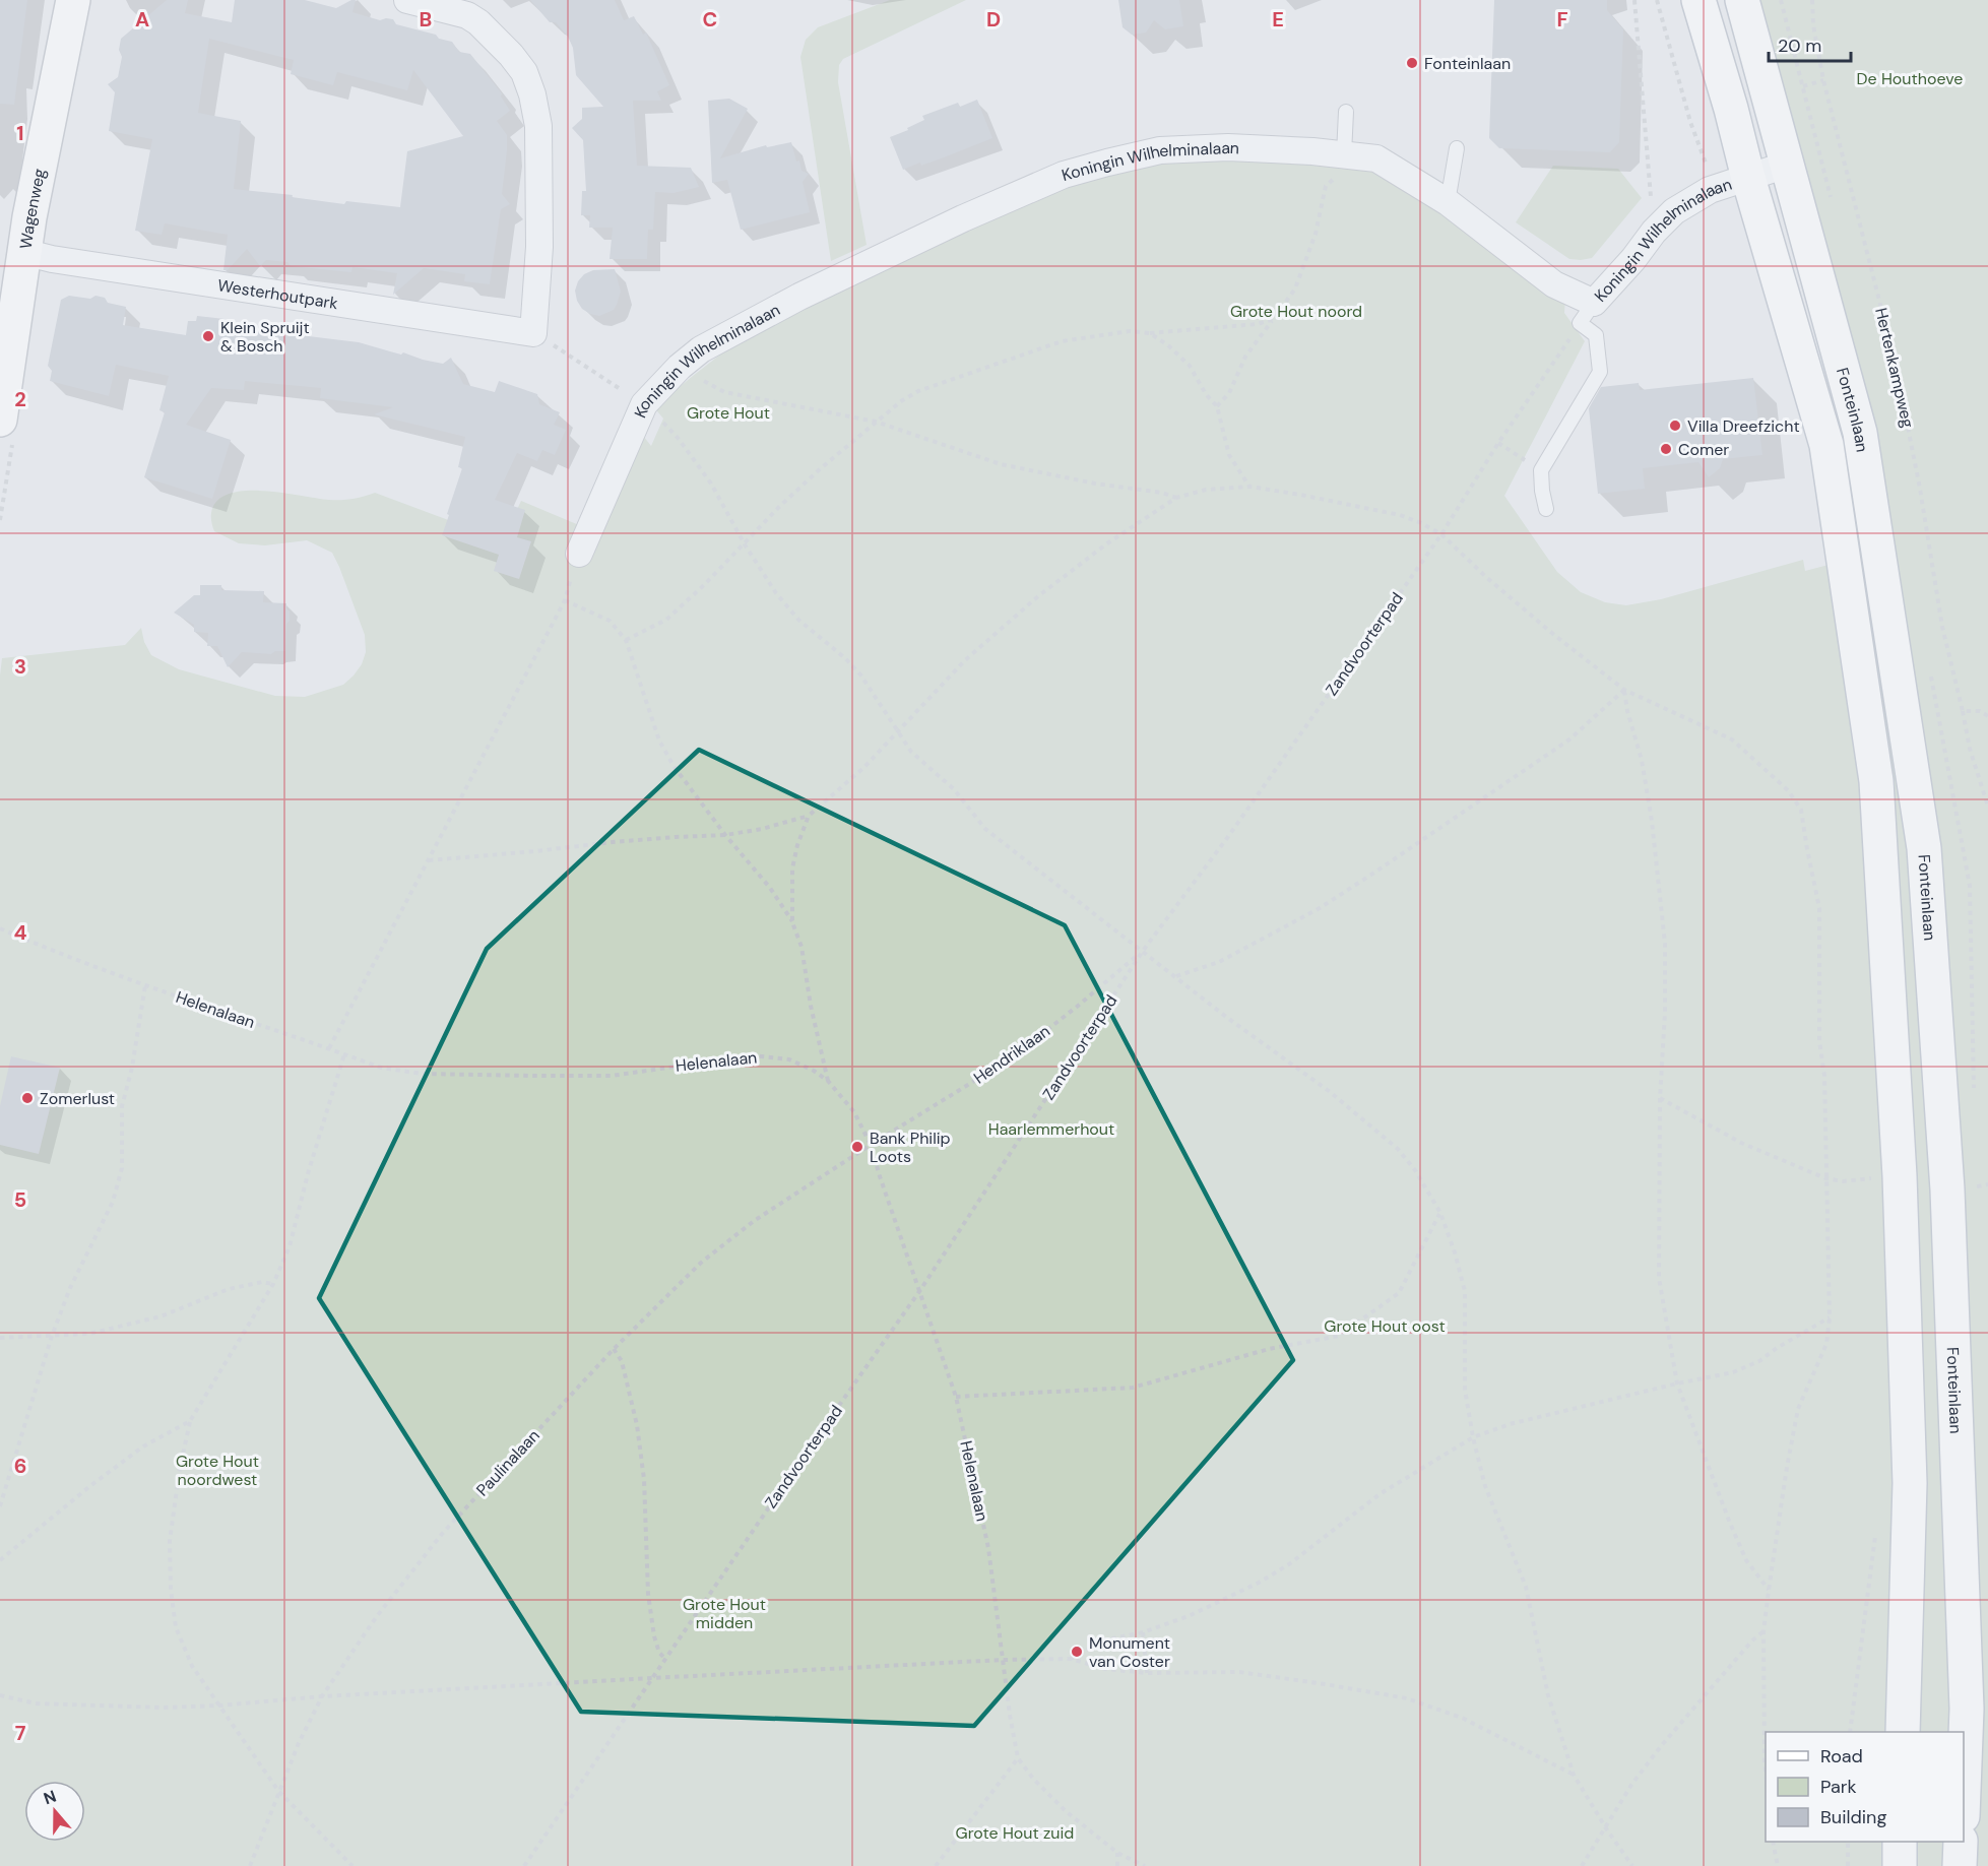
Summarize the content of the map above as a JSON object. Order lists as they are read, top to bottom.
{
  "streets": {
    "main road": ["Wagenweg", "Fonteinlaan"],
    "street": ["Koningin Wilhelminalaan", "Westerhoutpark"],
    "path": [
      "Hertenkampweg",
      "Zandvoorterpad",
      "Helenalaan",
      "Hendriklaan",
      "Paulinalaan"
    ]
  },
  "crossings": [
    ["Koningin Wilhelminalaan", "Fonteinlaan"],
    ["Koningin Wilhelminalaan", "Zandvoorterpad"],
    ["Wagenweg", "Westerhoutpark"],
    ["Zandvoorterpad", "Helenalaan"],
    ["Zandvoorterpad", "Hendriklaan"],
    ["Helenalaan", "Hendriklaan"],
    ["Helenalaan", "Paulinalaan"],
    ["Hendriklaan", "Paulinalaan"]
  ],
  "parks": [
    "De Houthoeve",
    "Grote Hout noord",
    "Grote Hout",
    "Haarlemmerhout",
    "Grote Hout oost",
    "Grote Hout noordwest",
    "Grote Hout midden",
    "Grote Hout zuid"
  ],
  "places": [
    "Fonteinlaan",
    "Klein Spruijt & Bosch",
    "Villa Dreefzicht",
    "Comer",
    "Zomerlust",
    "Bank Philip Loots",
    "Monument van Coster"
  ],
  "legend": ["Road", "Park", "Building"],
  "scale_bar": "20 m",
  "north": "top",
  "grid": {
    "columns": [
      "A",
      "B",
      "C",
      "D",
      "E",
      "F"
    ],
    "rows": [
      "1",
      "2",
      "3",
      "4",
      "5",
      "6",
      "7"
    ]
  }
}
